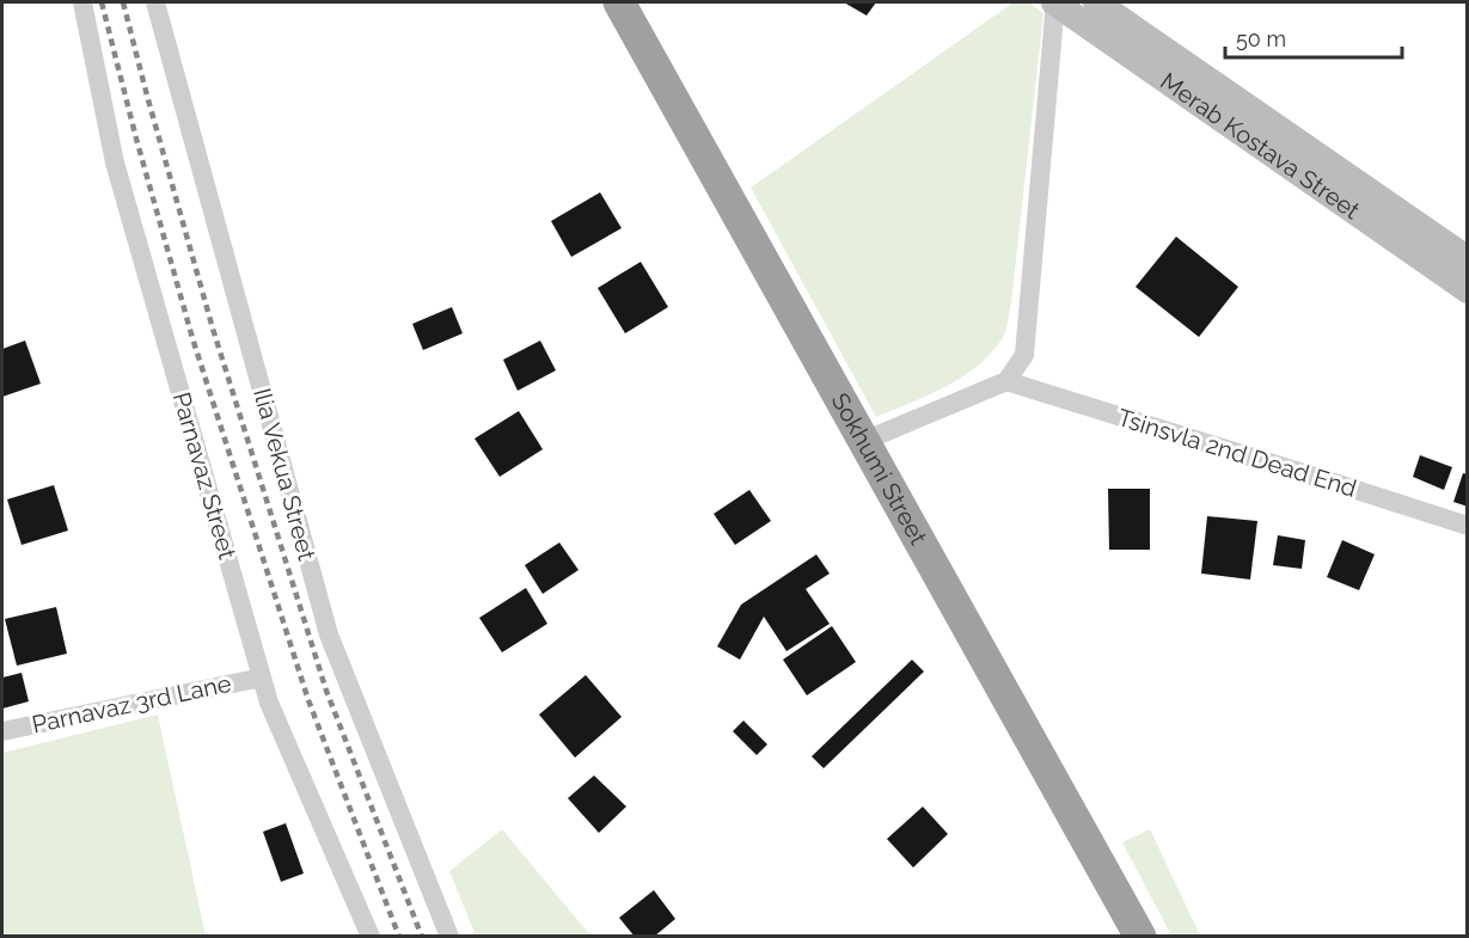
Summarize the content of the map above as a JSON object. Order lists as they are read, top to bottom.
{
  "streets": {
    "highway": ["Sokhumi Street"],
    "main road": ["Merab Kostava Street"],
    "street": [
      "Tsinsvla 2nd Dead End",
      "Ilia Vekua Street",
      "Parnavaz Street",
      "Parnavaz 3rd Lane"
    ]
  },
  "crossings": [
    ["Parnavaz Street", "Parnavaz 3rd Lane"]
  ],
  "scale_bar": "50 m"
}
